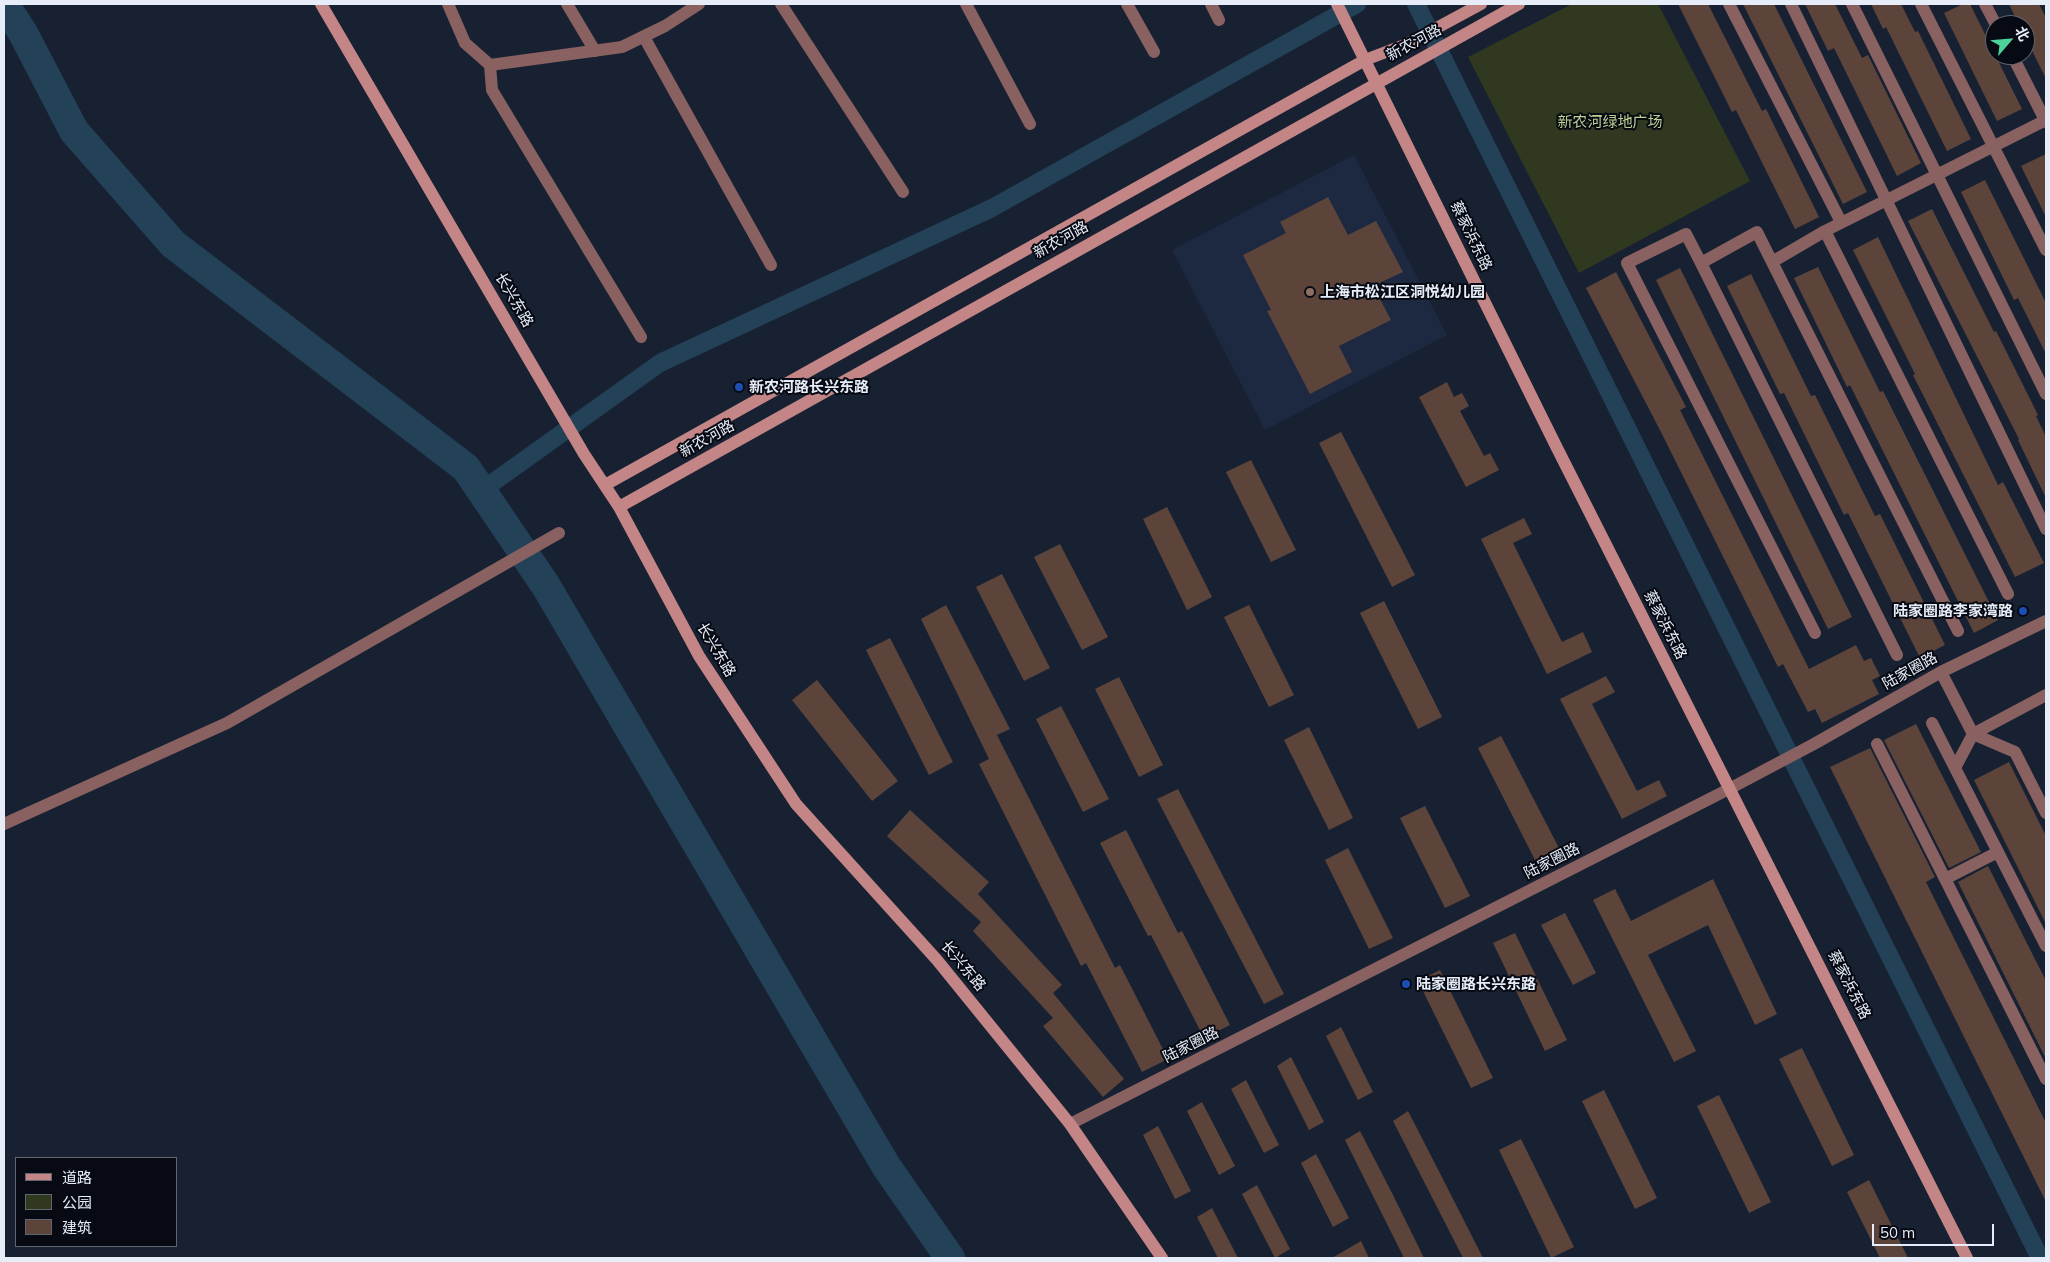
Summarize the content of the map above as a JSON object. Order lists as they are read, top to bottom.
{
  "streets": {
    "street": [
      "新农河路",
      "蔡家浜东路",
      "长兴东路",
      "陆家圈路"
    ]
  },
  "crossings": [
    ["新农河路", "蔡家浜东路"],
    ["新农河路", "长兴东路"],
    ["蔡家浜东路", "陆家圈路"],
    ["长兴东路", "陆家圈路"]
  ],
  "parks": ["新农河绿地广场"],
  "places": [
    "上海市松江区洞悦幼儿园",
    "新农河路长兴东路",
    "陆家圈路李家湾路",
    "陆家圈路长兴东路"
  ],
  "legend": ["道路", "公园", "建筑"],
  "scale_bar": "50 m",
  "north": "top right"
}
